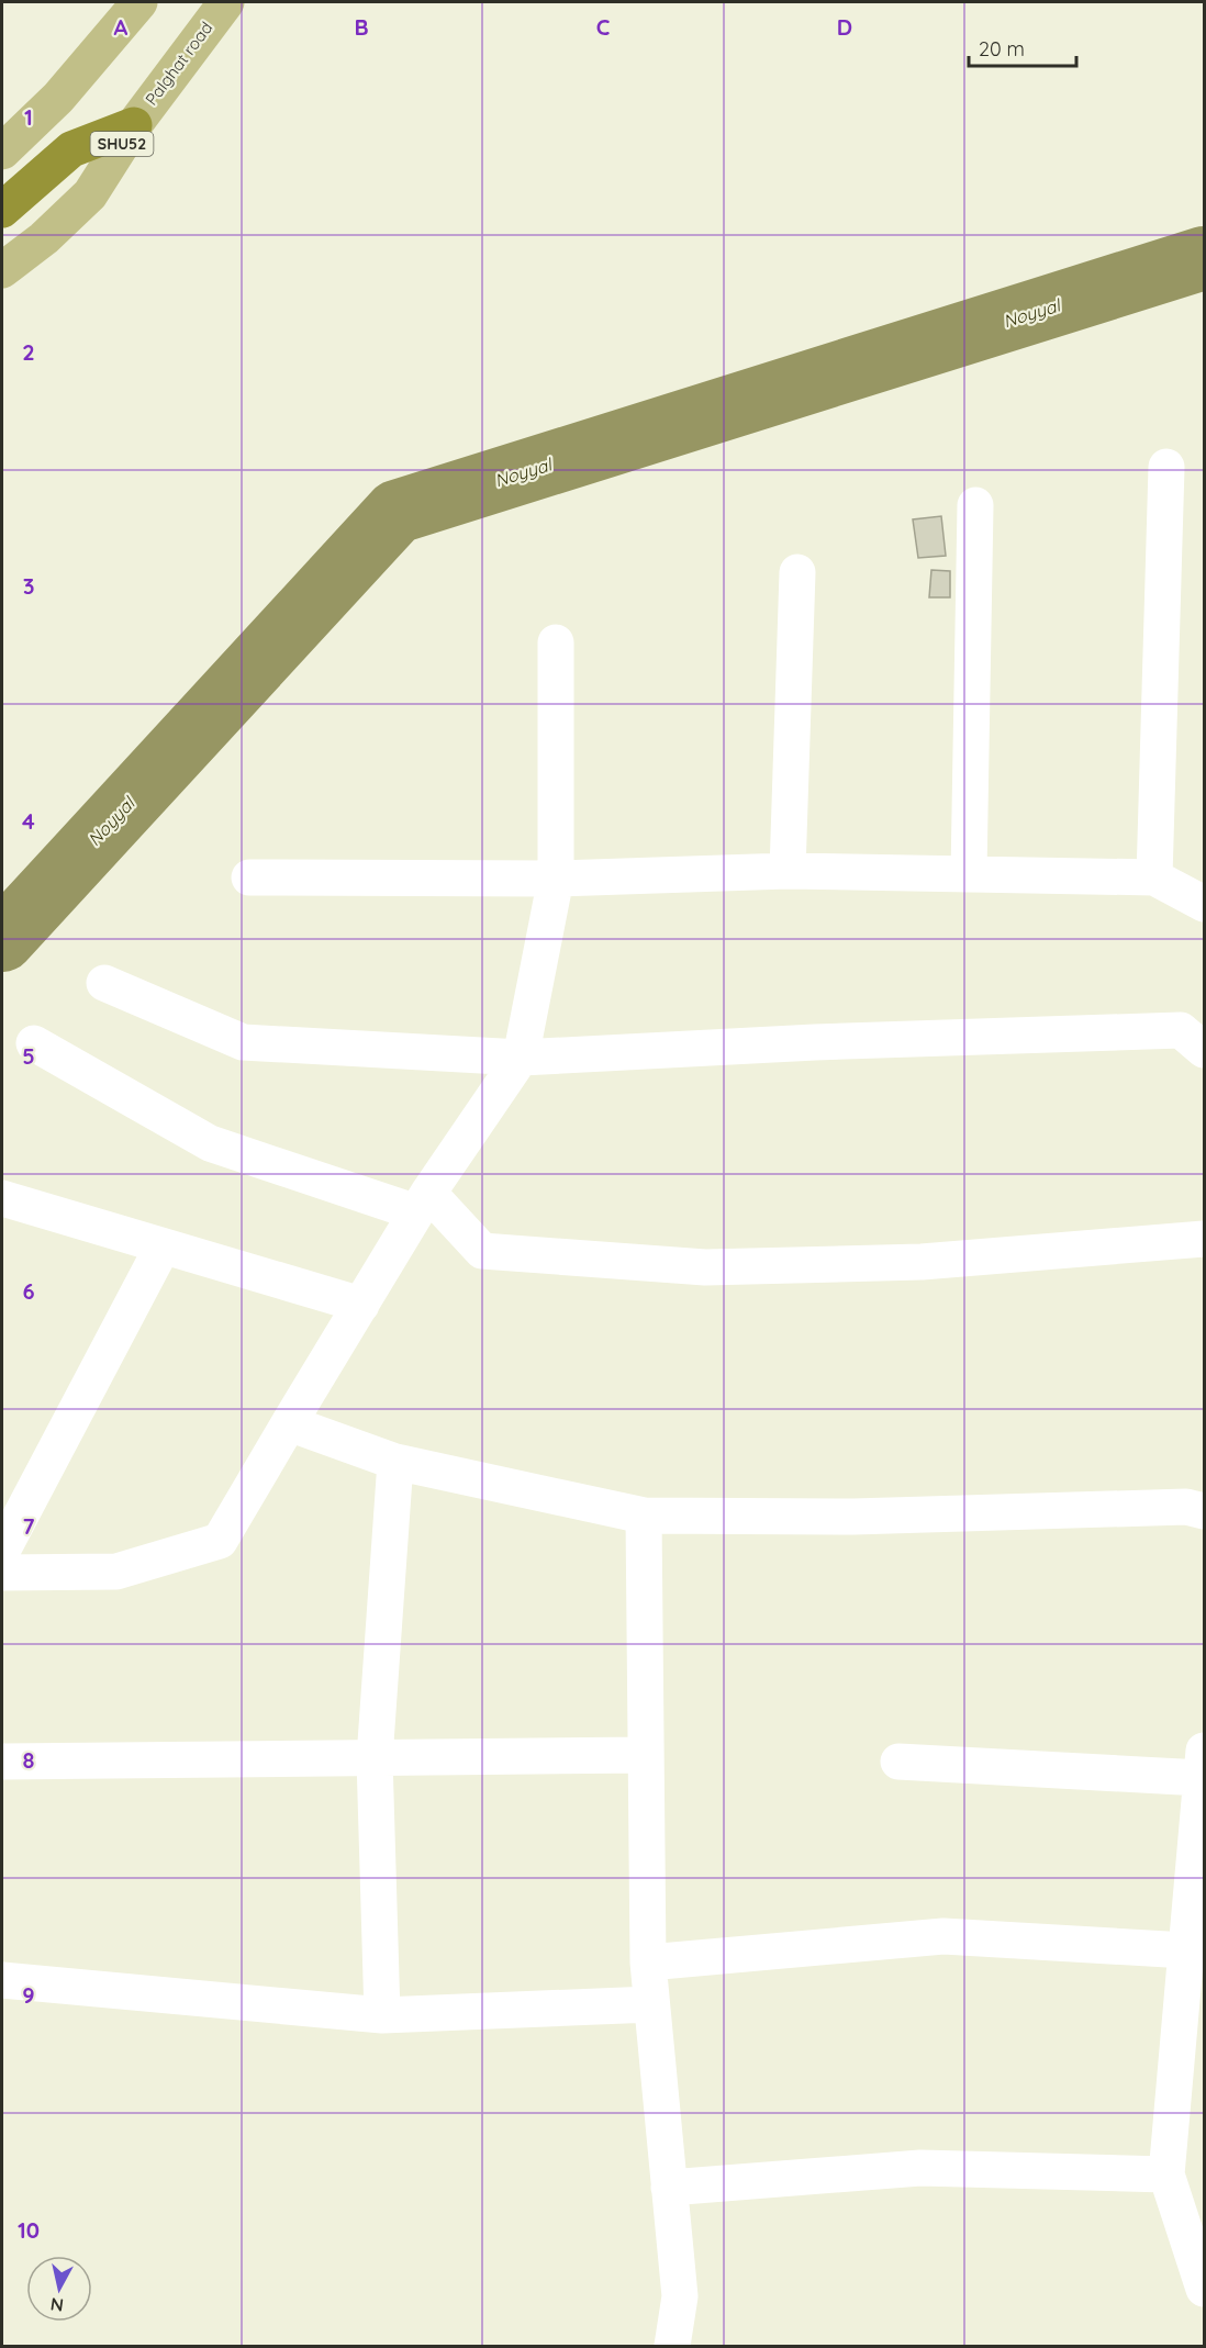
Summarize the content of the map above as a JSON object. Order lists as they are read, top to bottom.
{
  "streets": {
    "main road": ["Palghat road", "SHU52"]
  },
  "water": ["Noyyal"],
  "scale_bar": "20 m",
  "north": "bottom",
  "grid": {
    "columns": [
      "A",
      "B",
      "C",
      "D"
    ],
    "rows": [
      "1",
      "2",
      "3",
      "4",
      "5",
      "6",
      "7",
      "8",
      "9",
      "10"
    ]
  }
}
